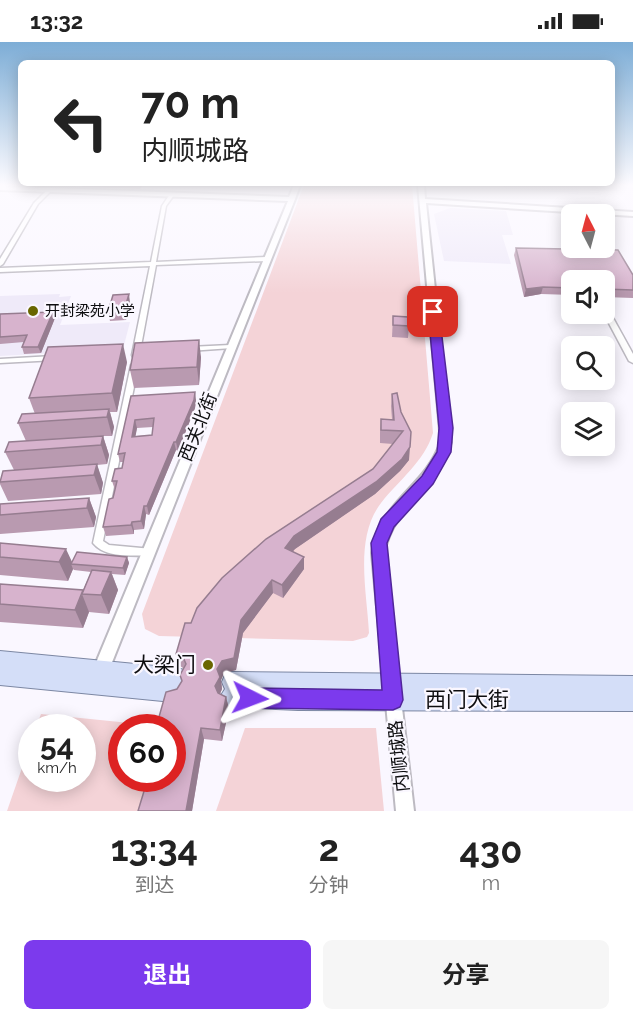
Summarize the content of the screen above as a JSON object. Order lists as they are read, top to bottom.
{
  "streets": {
    "main road": ["西门大街"],
    "street": ["西关北街", "内顺城路"]
  },
  "crossings": [
    ["西门大街", "内顺城路"]
  ],
  "places": ["开封梁苑小学", "大梁门"],
  "north": "top",
  "page": {
    "status": "13:32",
    "turn": ["70 m", "内顺城路"],
    "speed": "54 km/h",
    "limit": "60",
    "eta": [
      "13:34",
      "到达",
      "2",
      "分钟",
      "430",
      "m"
    ],
    "buttons": ["退出", "分享"]
  }
}
